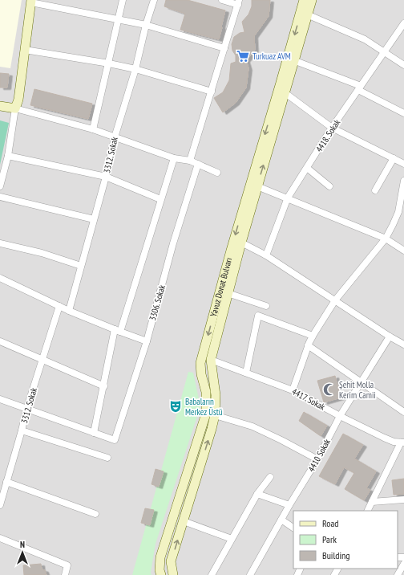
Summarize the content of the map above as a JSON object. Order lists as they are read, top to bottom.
{
  "streets": {
    "street": [
      "4418. Sokak",
      "3312. Sokak",
      "Yavuz Donat Bulvarı",
      "3306. Sokak",
      "4417. Sokak",
      "4410 Sokak"
    ]
  },
  "crossings": [
    ["Yavuz Donat Bulvarı", "4417. Sokak"],
    ["4417. Sokak", "4410 Sokak"]
  ],
  "places": {
    "supermarket": ["Turkuaz AVM"],
    "mosque": ["Şehit Molla Kerim Camii"],
    "theatre": ["Babaların Merkez Üstü"]
  },
  "legend": ["Road", "Park", "Building"],
  "north": "top"
}
